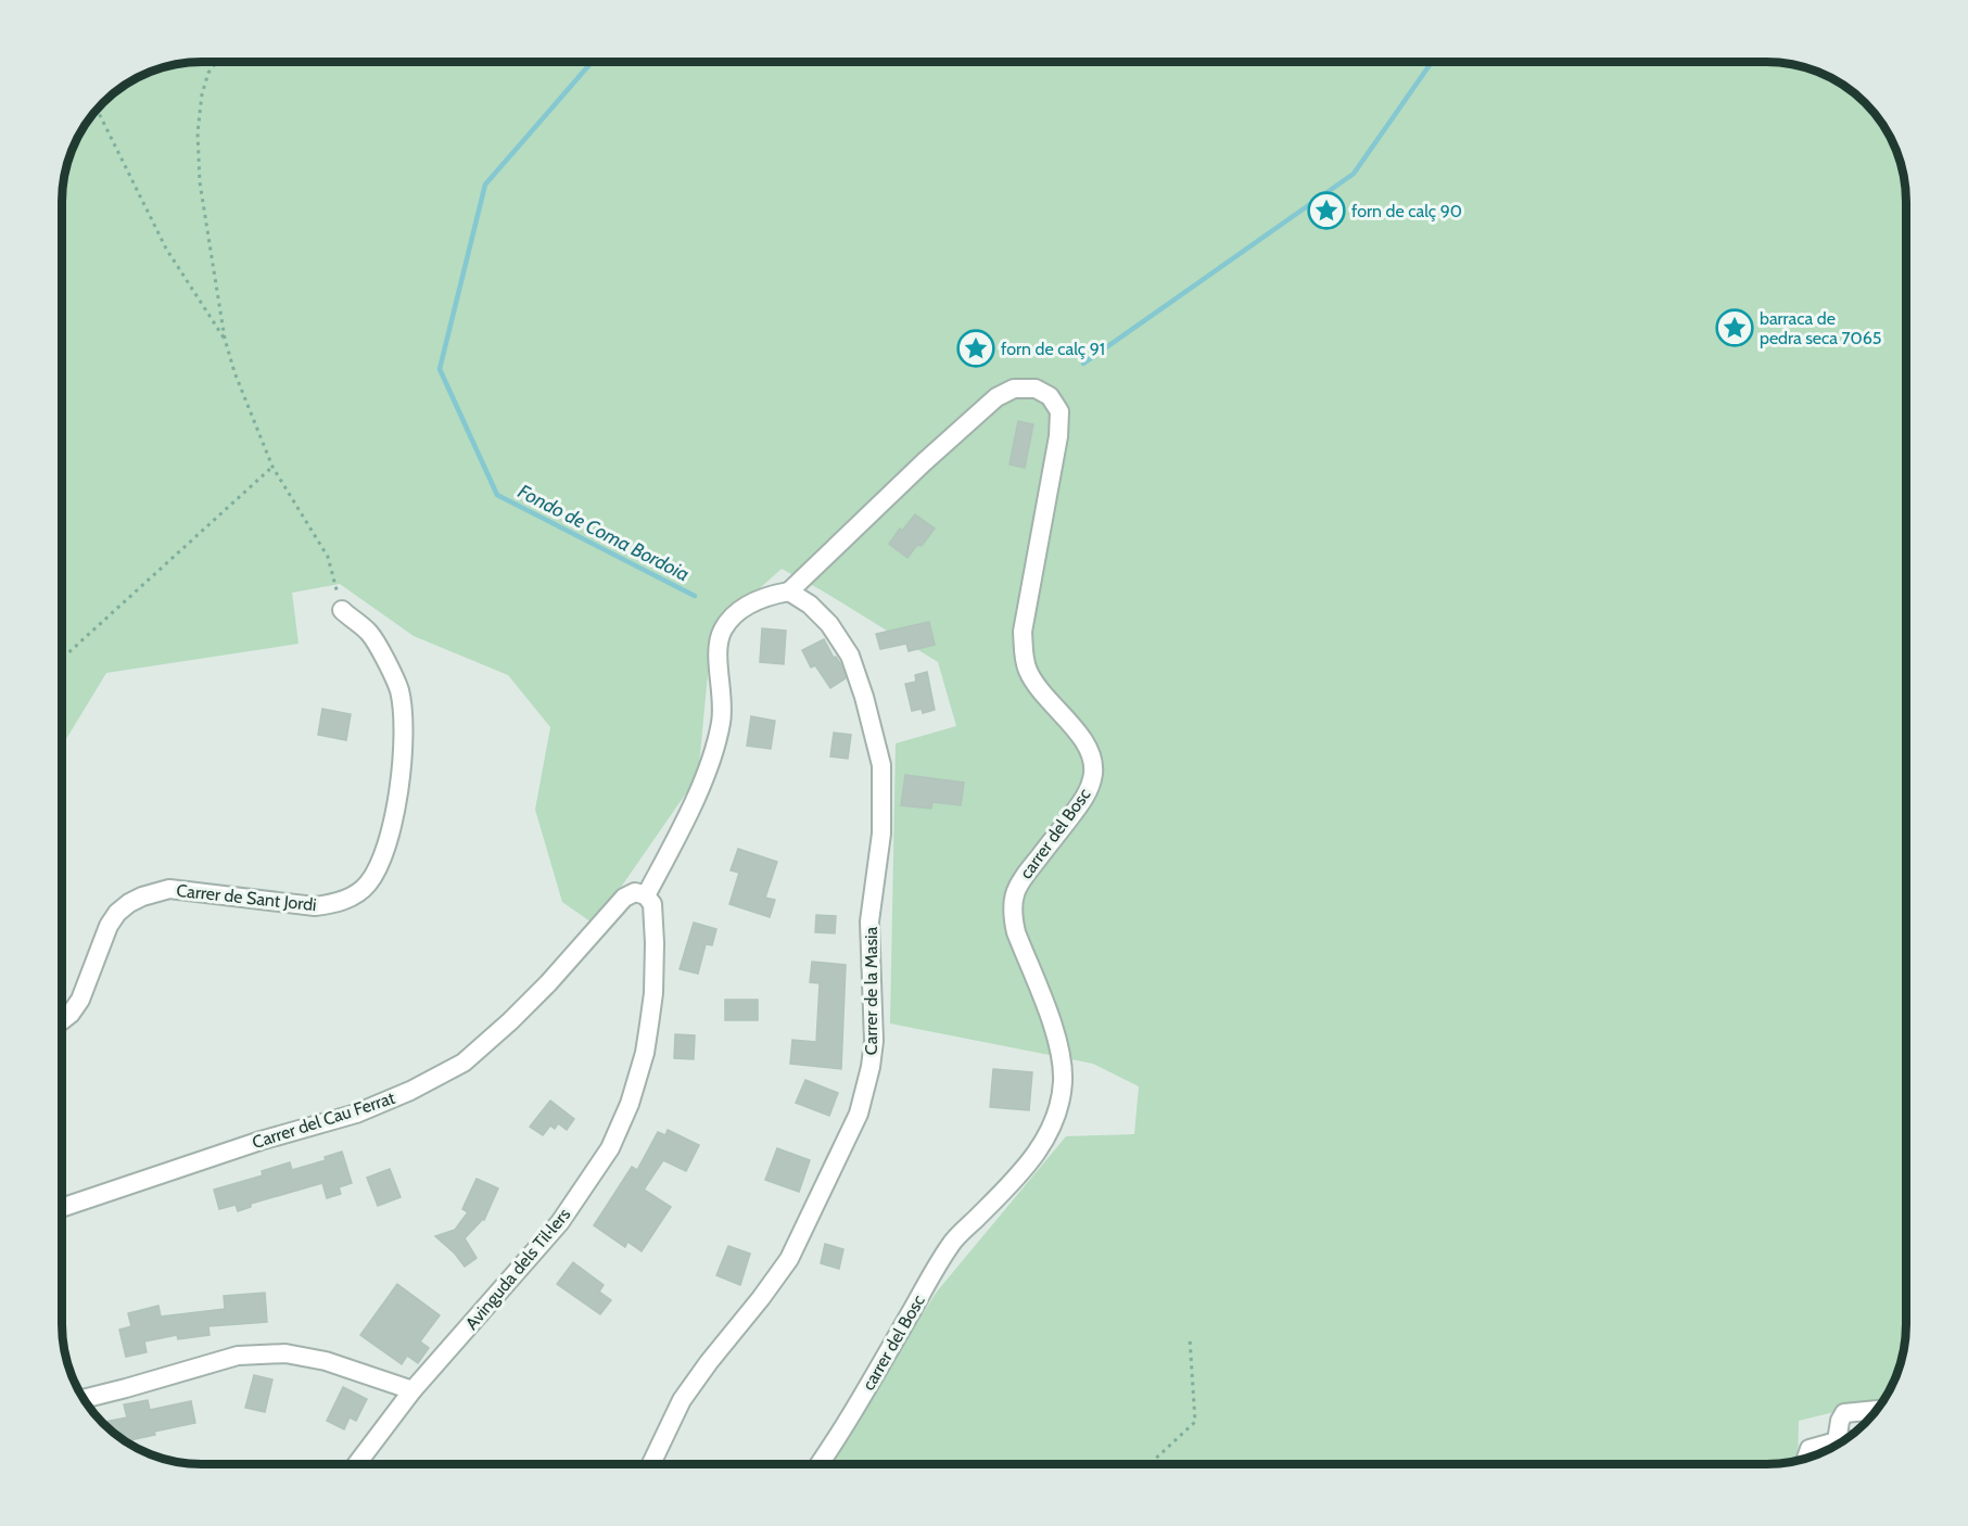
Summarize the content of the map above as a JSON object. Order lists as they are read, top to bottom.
{
  "streets": {
    "street": [
      "carrer del Bosc",
      "Carrer de Sant Jordi",
      "Carrer de la Masia",
      "Carrer del Cau Ferrat",
      "Avinguda dels Til·lers"
    ]
  },
  "crossings": [
    ["carrer del Bosc", "Carrer de la Masia"],
    ["Carrer del Cau Ferrat", "Avinguda dels Til·lers"]
  ],
  "water": ["Fondo de Coma Bordoia"],
  "places": {
    "place": ["forn de calç 90", "barraca de pedra seca 7065", "forn de calç 91"]
  }
}
